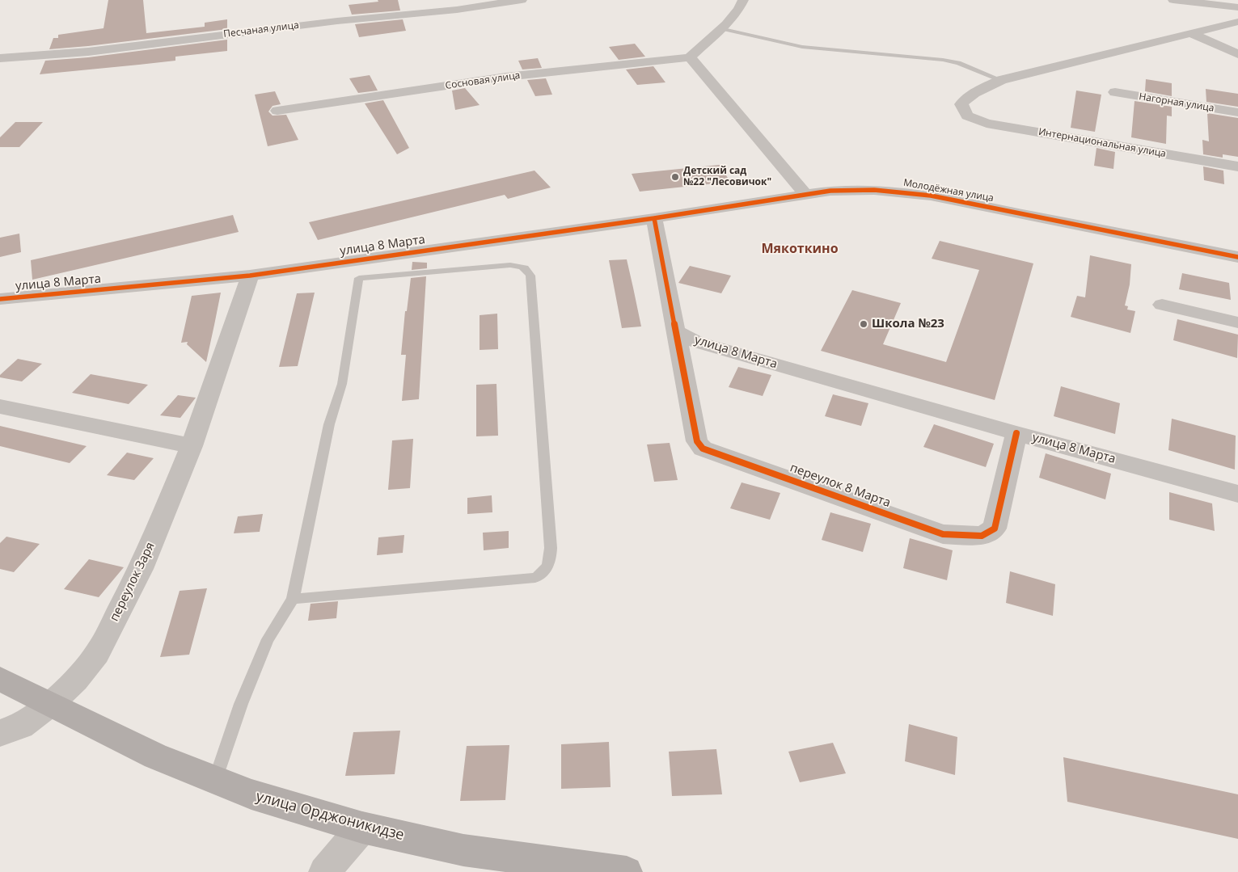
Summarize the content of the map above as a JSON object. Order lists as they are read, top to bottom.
{
  "streets": {
    "main road": ["улица Орджоникидзе"],
    "street": [
      "Песчаная улица",
      "Сосновая улица",
      "Нагорная улица",
      "Интернациональная улица",
      "Молодёжная улица",
      "улица 8 Марта",
      "переулок 8 Марта",
      "переулок Заря"
    ]
  },
  "crossings": [
    ["Молодёжная улица", "улица 8 Марта"],
    ["улица 8 Марта", "переулок 8 Марта"],
    ["улица 8 Марта", "переулок Заря"],
    ["переулок Заря", "улица Орджоникидзе"]
  ],
  "districts": ["Мякоткино"],
  "places": ["Детский сад №22 \"Лесовичок\"", "Школа №23"]
}
